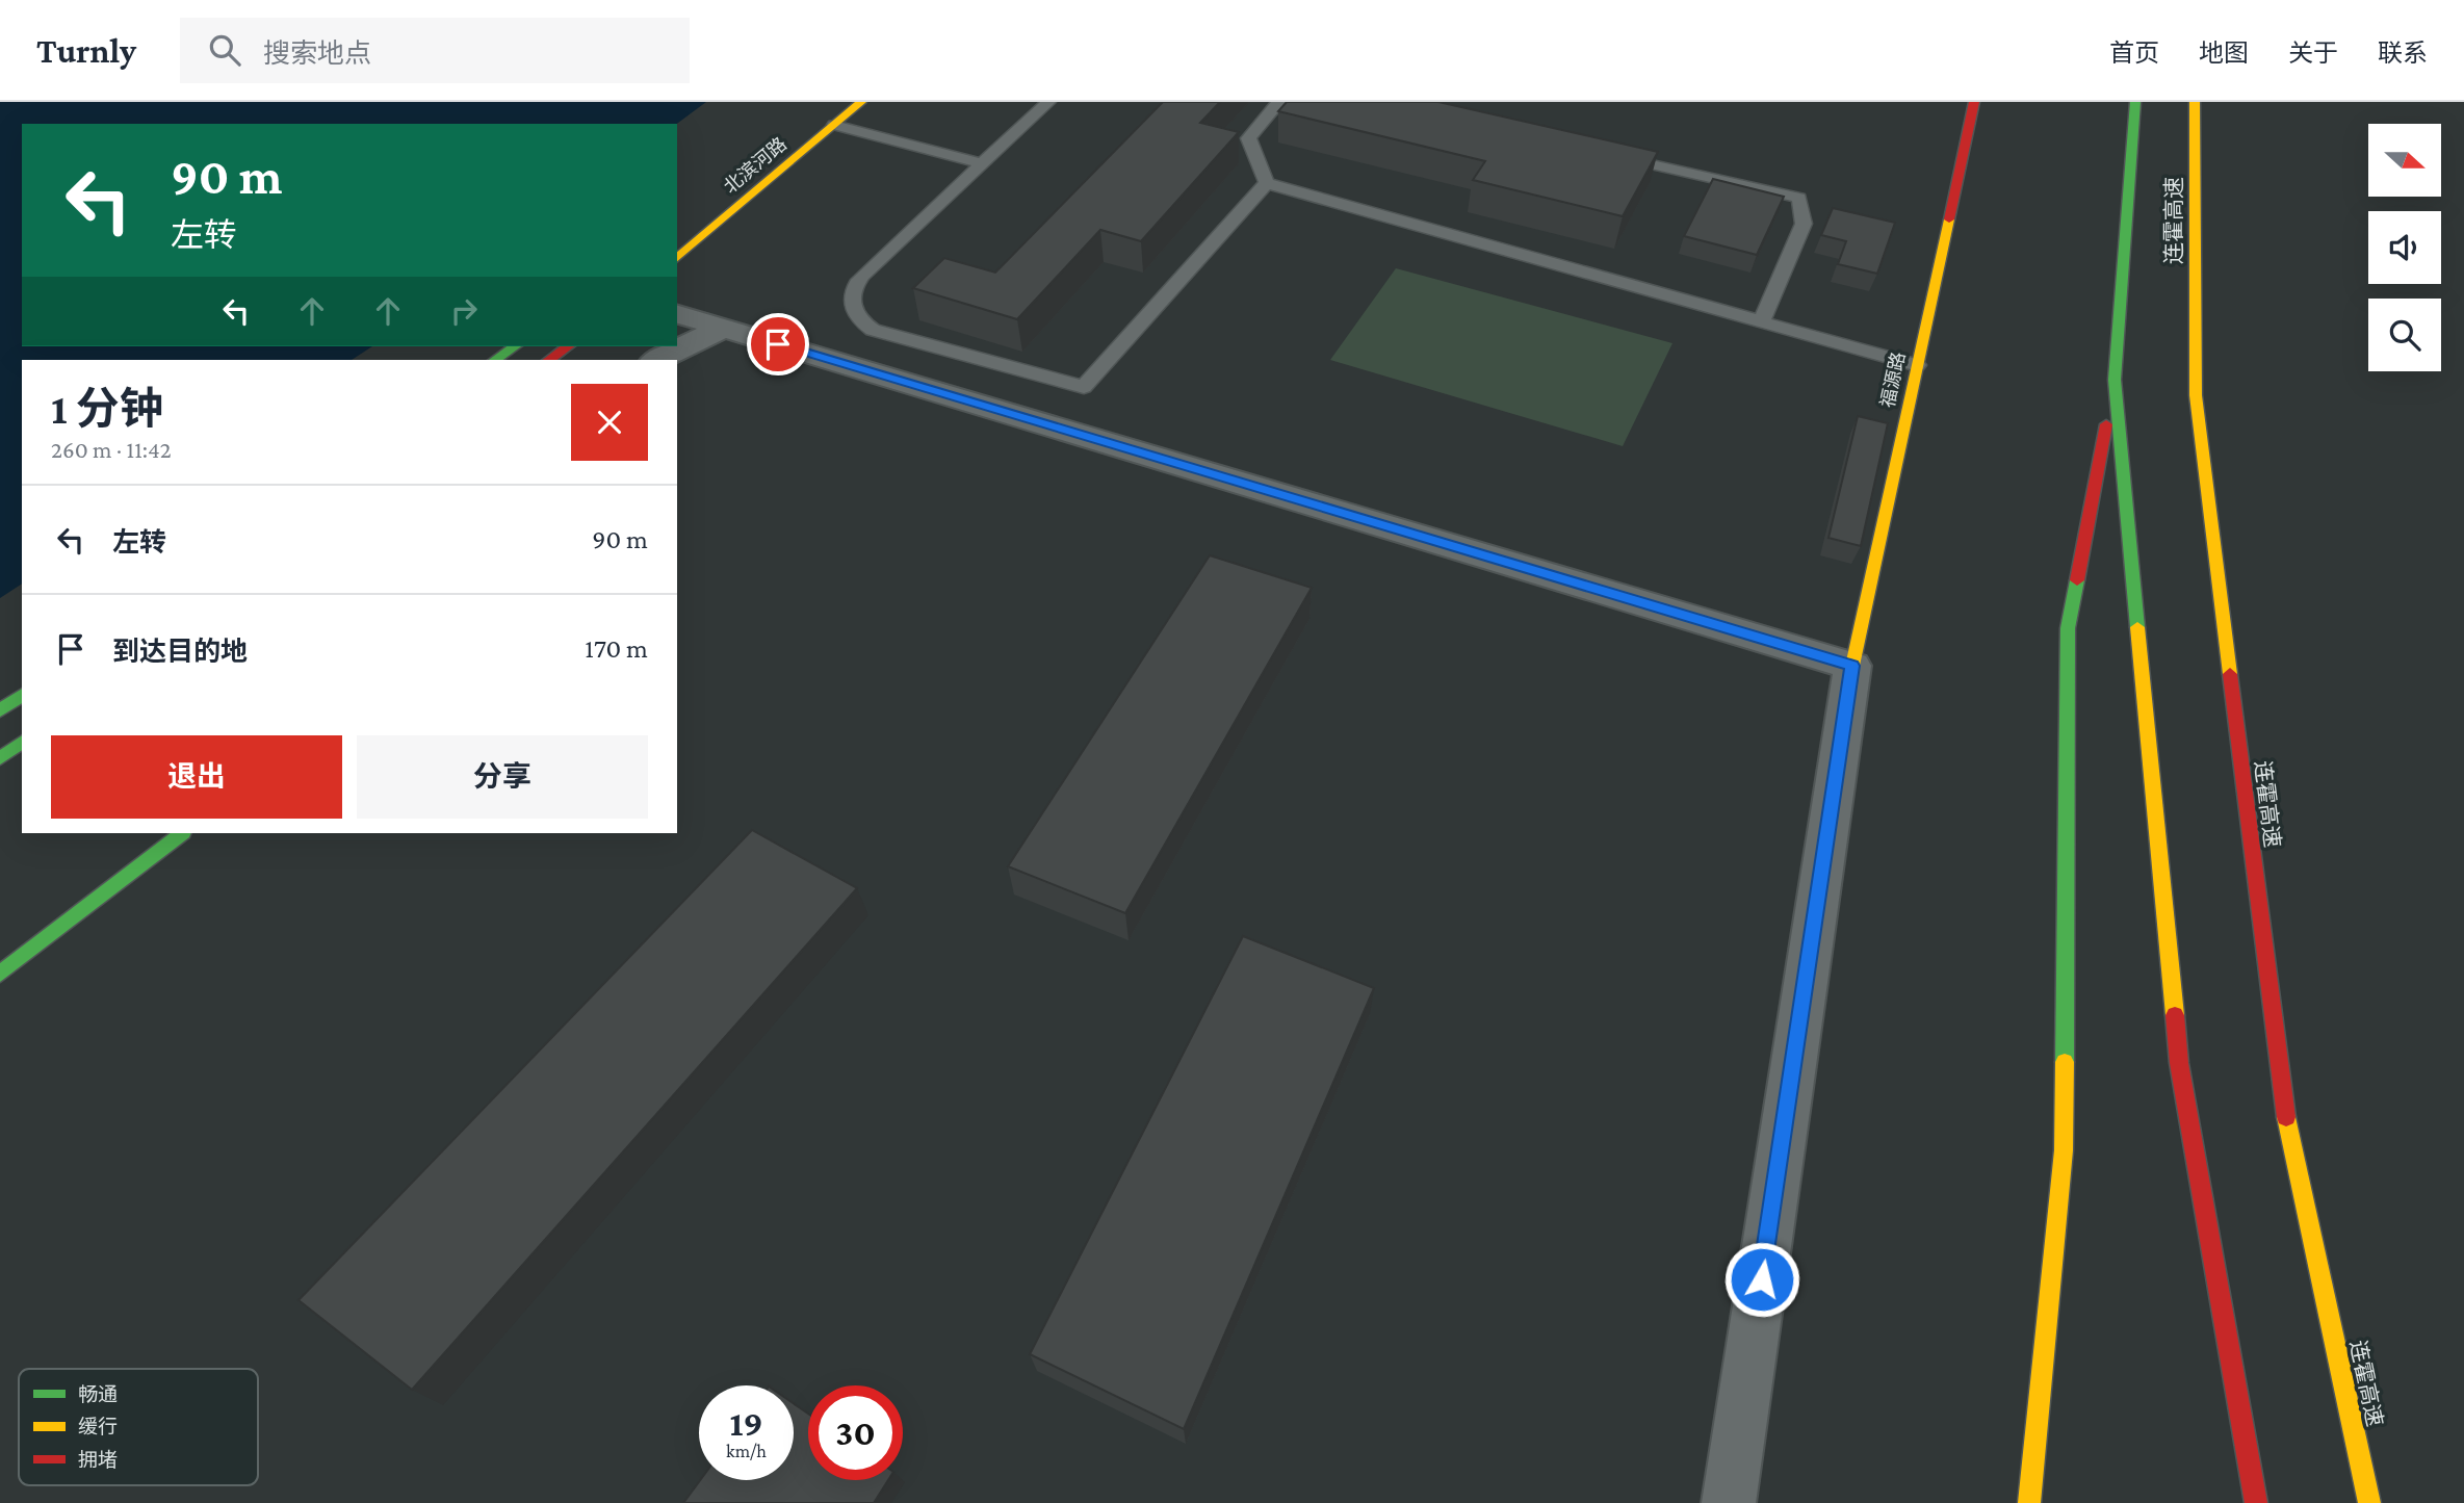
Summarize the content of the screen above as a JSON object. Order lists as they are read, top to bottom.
{
  "streets": {
    "main road": ["北滨河路", "连霍高速", "福源路"]
  },
  "legend": ["畅通", "缓行", "拥堵"],
  "north": "right",
  "page": {
    "header": "Turnly",
    "search": "搜索地点",
    "nav": [
      "首页",
      "地图",
      "关于",
      "联系"
    ],
    "turn": ["90 m", "左转"],
    "heading": ["1 分钟", "260 m · 11:42"],
    "list": [
      {
        "name": "左转",
        "value": "90 m"
      },
      {
        "name": "到达目的地",
        "value": "170 m"
      }
    ],
    "buttons": ["退出", "分享"],
    "speed": "19 km/h",
    "limit": "30"
  }
}
